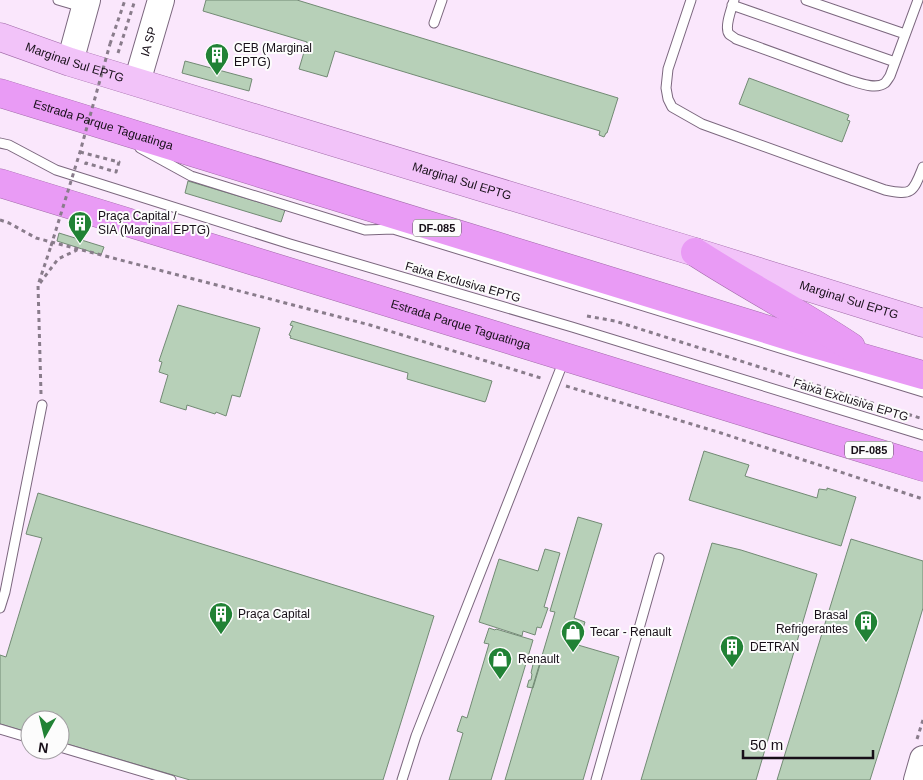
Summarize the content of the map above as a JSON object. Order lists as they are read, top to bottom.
{
  "streets": {
    "highway": ["Estrada Parque Taguatinga", "DF-085"],
    "main road": ["Marginal Sul EPTG"],
    "street": ["IA SP"],
    "lane": ["Faixa Exclusiva EPTG"]
  },
  "crossings": [
    ["IA SP", "Marginal Sul EPTG"]
  ],
  "places": {
    "building": [
      "CEB (Marginal EPTG)",
      "Praça Capital / SIA (Marginal EPTG)",
      "Praça Capital",
      "Brasal Refrigerantes",
      "DETRAN"
    ],
    "shop": ["Tecar - Renault", "Renault"]
  },
  "scale_bar": "50 m",
  "north": "bottom"
}
